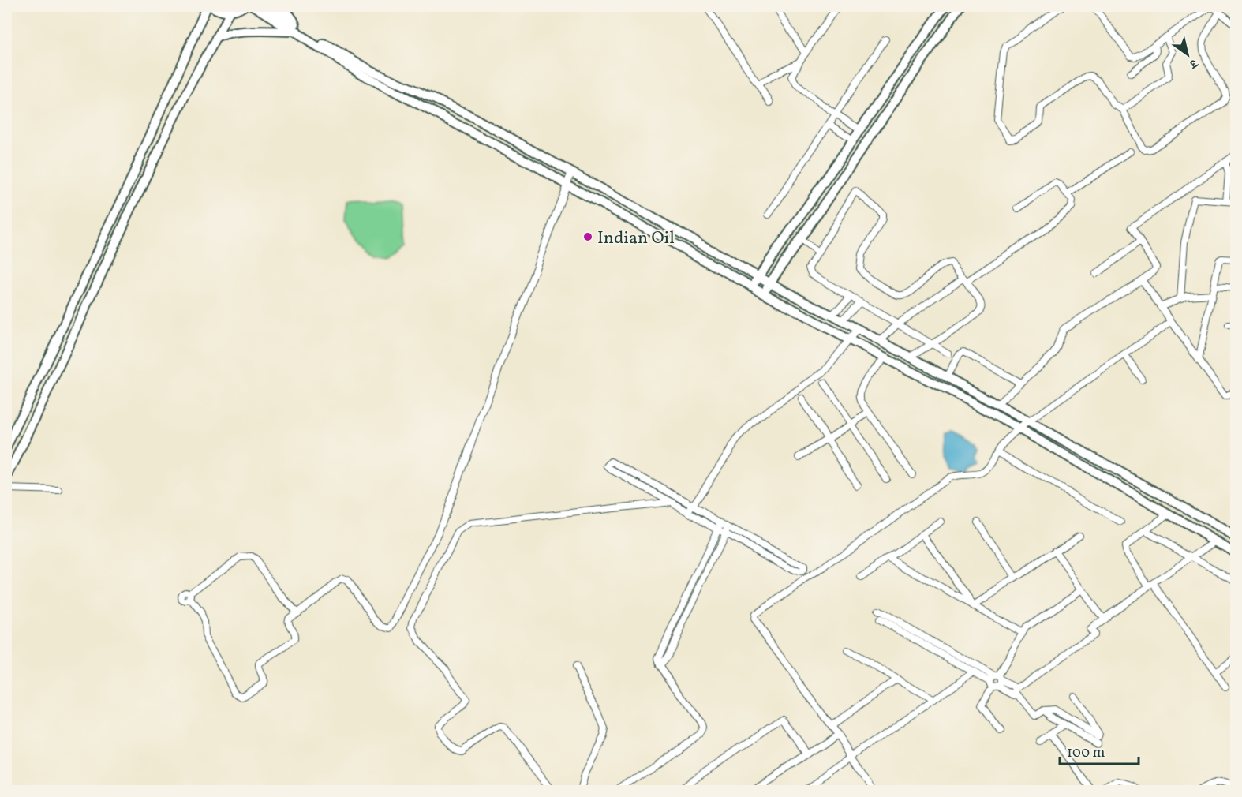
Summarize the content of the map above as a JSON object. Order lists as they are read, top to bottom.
{
  "places": ["Indian Oil"],
  "scale_bar": "100 m",
  "north": "bottom right"
}
